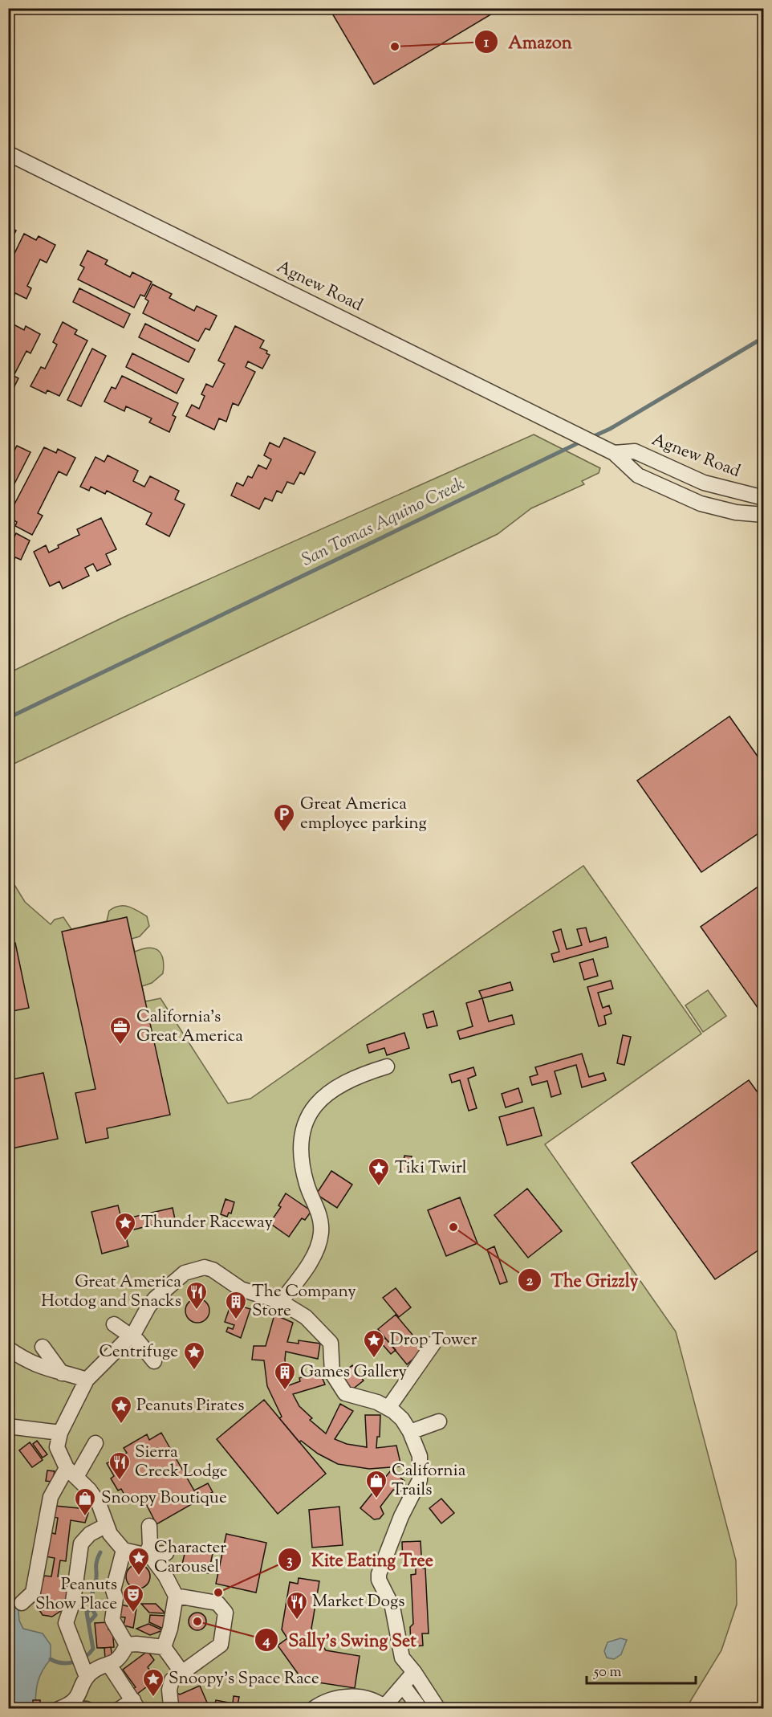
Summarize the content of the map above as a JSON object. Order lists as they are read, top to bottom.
{
  "streets": {
    "street": ["Agnew Road"]
  },
  "water": ["San Tomas Aquino Creek"],
  "places": {
    "other": [
      "Amazon",
      "The Grizzly",
      "Kite Eating Tree",
      "Sally's Swing Set"
    ],
    "parking": ["Great America employee parking"],
    "office": ["California’s Great America"],
    "place": [
      "Tiki Twirl",
      "Thunder Raceway",
      "Drop Tower",
      "Centrifuge",
      "Peanuts Pirates",
      "Character Carousel",
      "Snoopy's Space Race"
    ],
    "restaurant": ["Great America Hotdog and Snacks", "Sierra Creek Lodge", "Market Dogs"],
    "building": ["The Company Store", "Games Gallery"],
    "shop": ["California Trails", "Snoopy Boutique"],
    "theatre": ["Peanuts Show Place"]
  },
  "scale_bar": "50 m"
}
